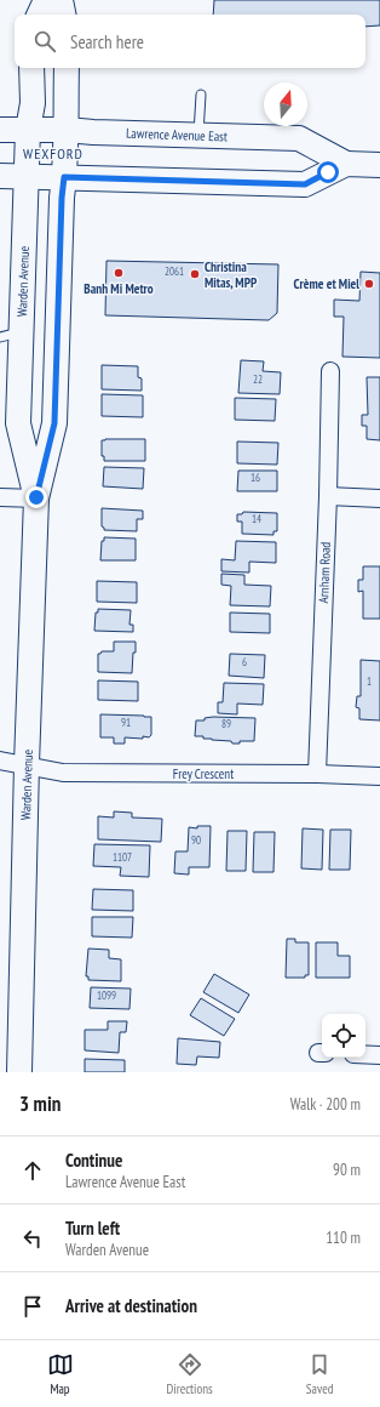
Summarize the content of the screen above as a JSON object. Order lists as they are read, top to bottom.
{
  "streets": {
    "main road": ["Lawrence Avenue East", "Warden Avenue"],
    "street": ["Arnham Road", "Frey Crescent"]
  },
  "crossings": [
    ["Lawrence Avenue East", "Warden Avenue"],
    ["Warden Avenue", "Frey Crescent"],
    ["Arnham Road", "Frey Crescent"]
  ],
  "districts": ["WEXFORD"],
  "places": ["Banh Mi Metro", "Christina Mitas, MPP", "Crème et Miel"],
  "house_numbers": [
    "2061",
    "22",
    "16",
    "14",
    "6",
    "1",
    "91",
    "89",
    "90",
    "1107",
    "1099"
  ],
  "north": "top",
  "page": {
    "search": "Search here",
    "heading": ["3 min", "Walk · 200 m"],
    "list": [
      ["Continue", "Lawrence Avenue East", "90 m"],
      ["Turn left", "Warden Avenue", "110 m"],
      "Arrive at destination"
    ],
    "nav": ["Map", "Directions", "Saved"]
  }
}
